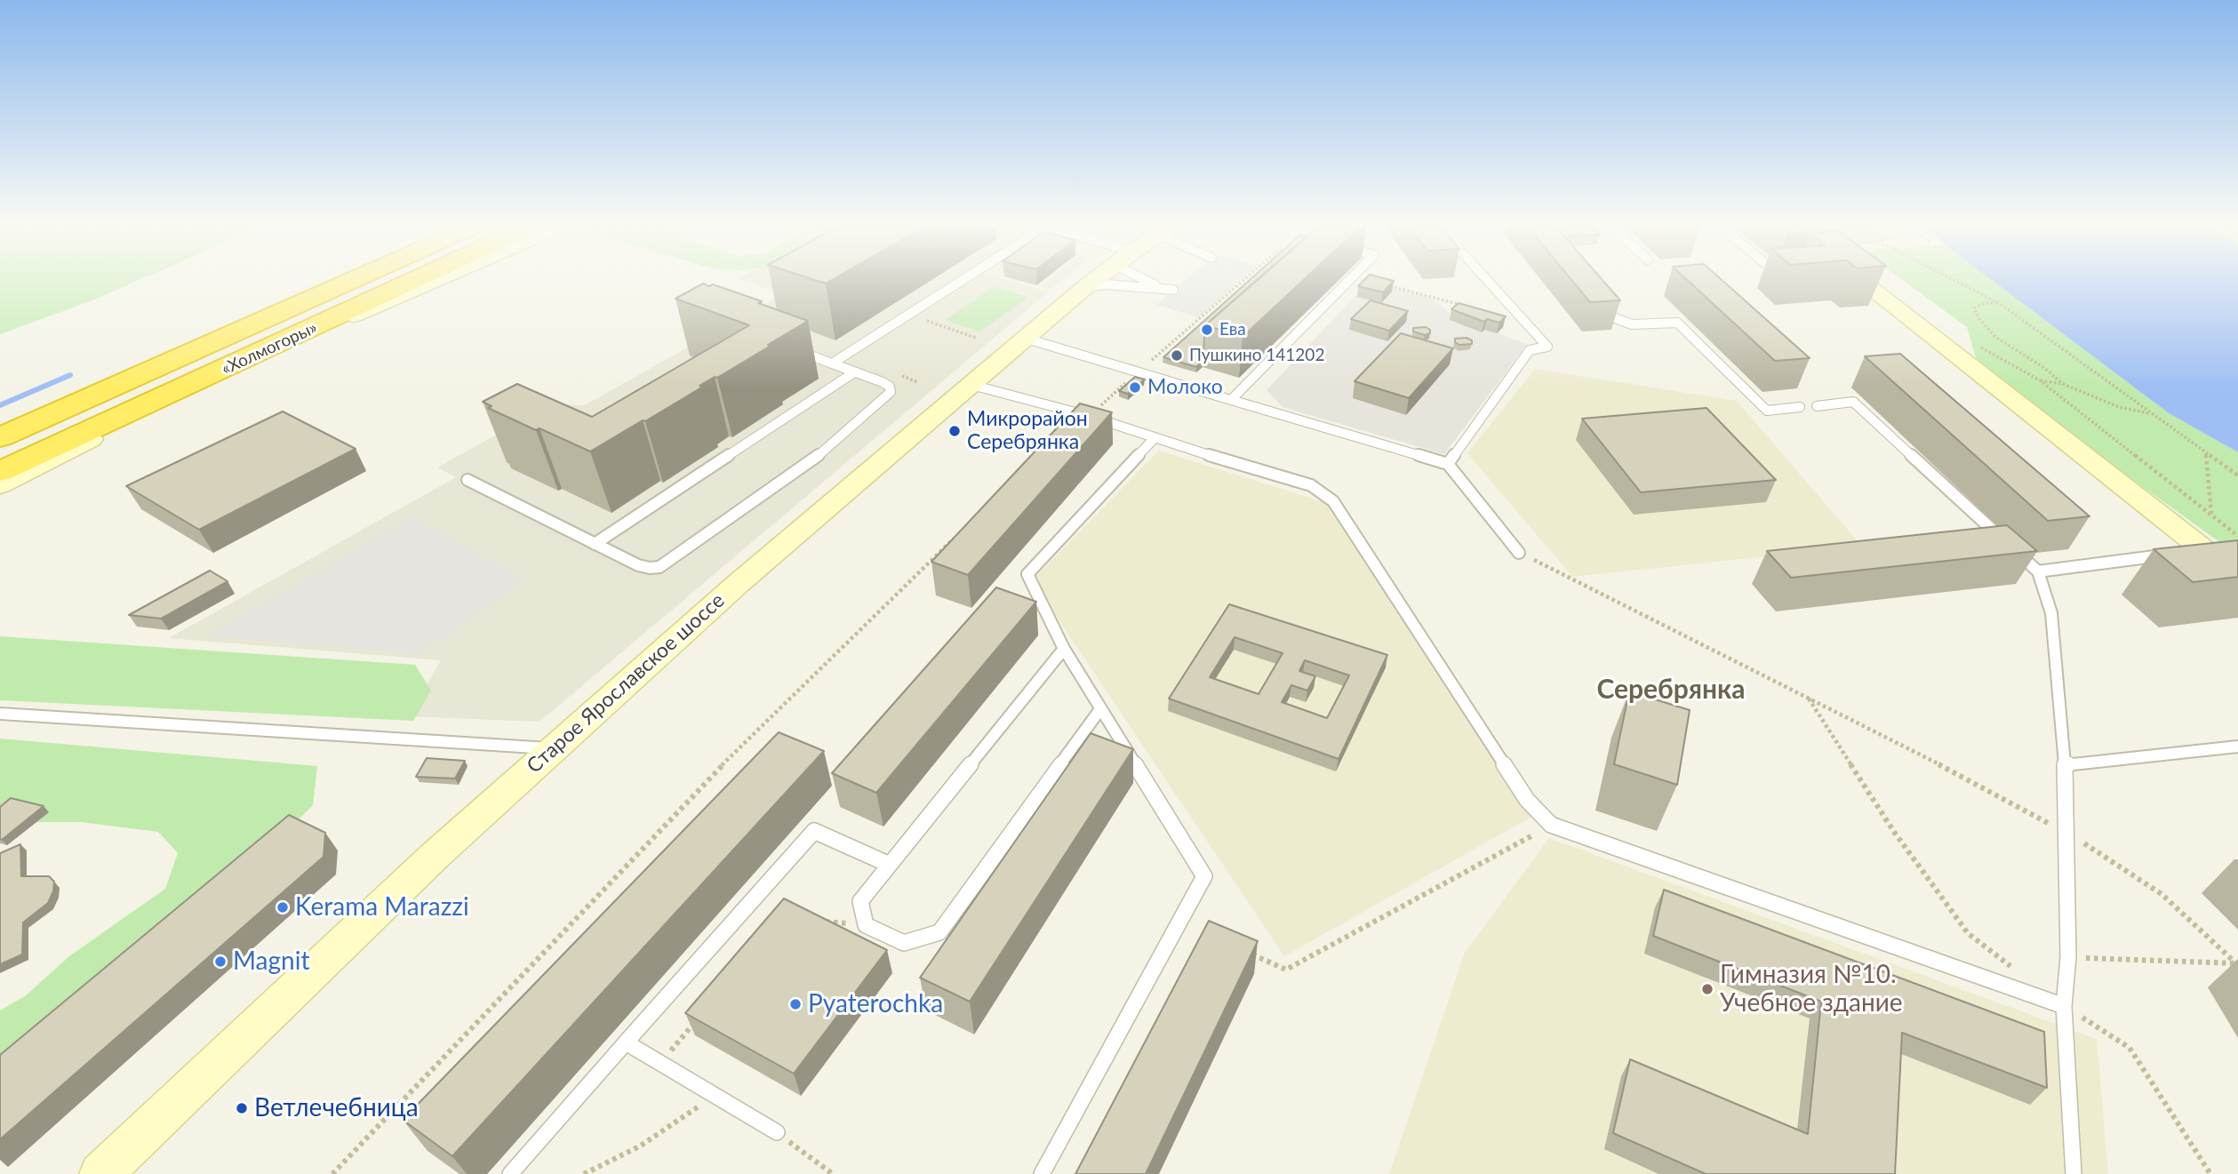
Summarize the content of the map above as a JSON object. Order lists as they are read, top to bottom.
{
  "streets": {
    "highway": ["«Холмогоры»"],
    "main road": ["Старое Ярославское шоссе"]
  },
  "districts": ["Серебрянка"],
  "places": [
    "Ева",
    "Пушкино 141202",
    "Молоко",
    "Микрорайон Серебрянка",
    "Kerama Marazzi",
    "Magnit",
    "Гимназия №10. Учебное здание",
    "Pyaterochka",
    "Ветлечебница"
  ]
}
